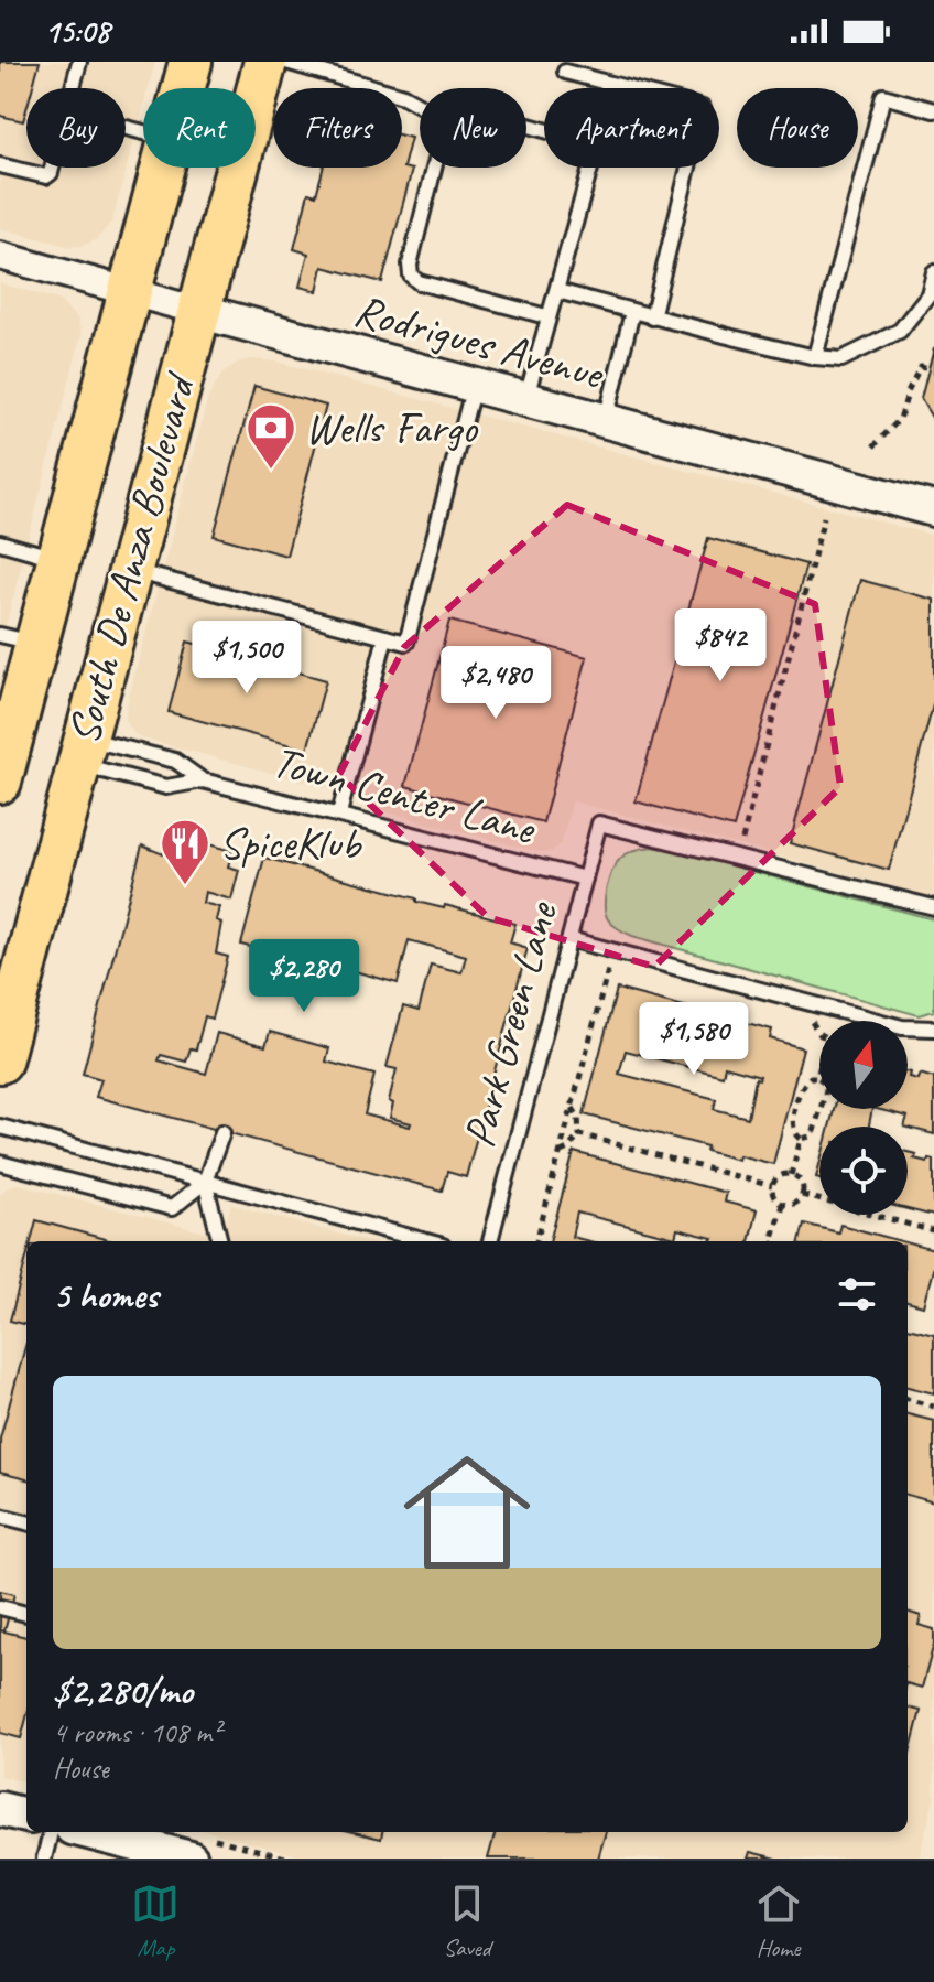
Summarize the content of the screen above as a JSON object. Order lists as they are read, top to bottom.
{
  "streets": {
    "main road": ["South De Anza Boulevard"],
    "street": ["Rodrigues Avenue"],
    "lane": ["Town Center Lane", "Park Green Lane"]
  },
  "crossings": [
    ["Rodrigues Avenue", "South De Anza Boulevard"],
    ["South De Anza Boulevard", "Town Center Lane"],
    ["Town Center Lane", "Park Green Lane"]
  ],
  "places": {
    "bank": ["Wells Fargo"],
    "restaurant": ["SpiceKlub"]
  },
  "north": "top",
  "page": {
    "status": "15:08",
    "chip": [
      "Buy",
      "Rent",
      "Filters",
      "New",
      "Apartment",
      "House"
    ],
    "price": [
      "$842",
      "$1,500",
      "$2,480",
      "$2,280",
      "$1,580"
    ],
    "heading": "5 homes",
    "list": [
      {
        "name": "$2,280/mo",
        "note": "4 rooms · 108 m² · House"
      }
    ],
    "tabs": ["Map", "Saved", "Home"]
  }
}
